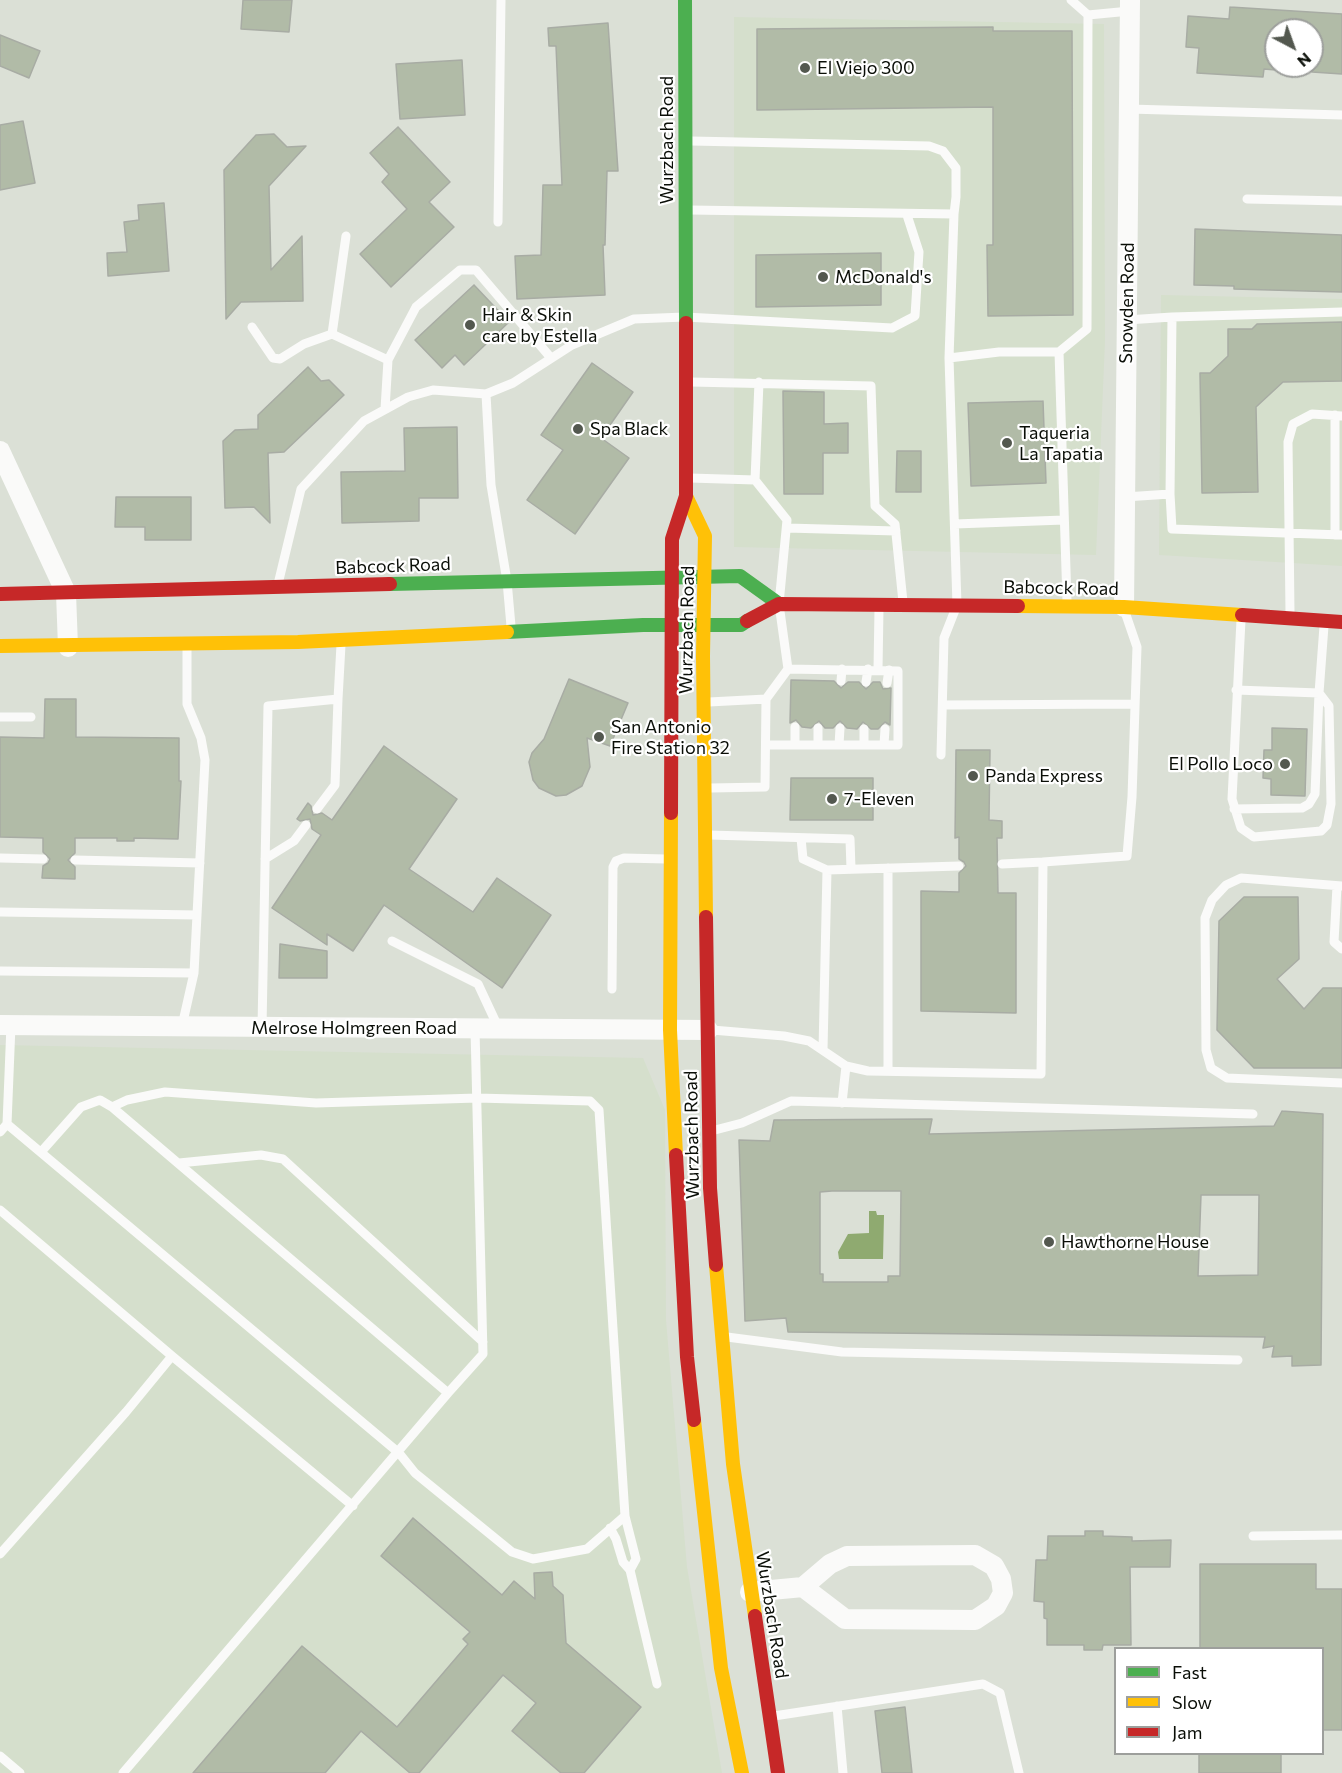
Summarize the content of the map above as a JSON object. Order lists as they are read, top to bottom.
{
  "streets": {
    "main road": ["Wurzbach Road", "Babcock Road"],
    "street": ["Snowden Road", "Melrose Holmgreen Road"]
  },
  "crossings": [
    ["Wurzbach Road", "Babcock Road"],
    ["Wurzbach Road", "Melrose Holmgreen Road"],
    ["Snowden Road", "Babcock Road"]
  ],
  "places": [
    "El Viejo 300",
    "McDonald's",
    "Hair & Skin care by Estella",
    "Spa Black",
    "Taqueria La Tapatia",
    "San Antonio Fire Station 32",
    "El Pollo Loco",
    "Panda Express",
    "7-Eleven",
    "Hawthorne House"
  ],
  "legend": ["Fast", "Slow", "Jam"],
  "north": "bottom right"
}
